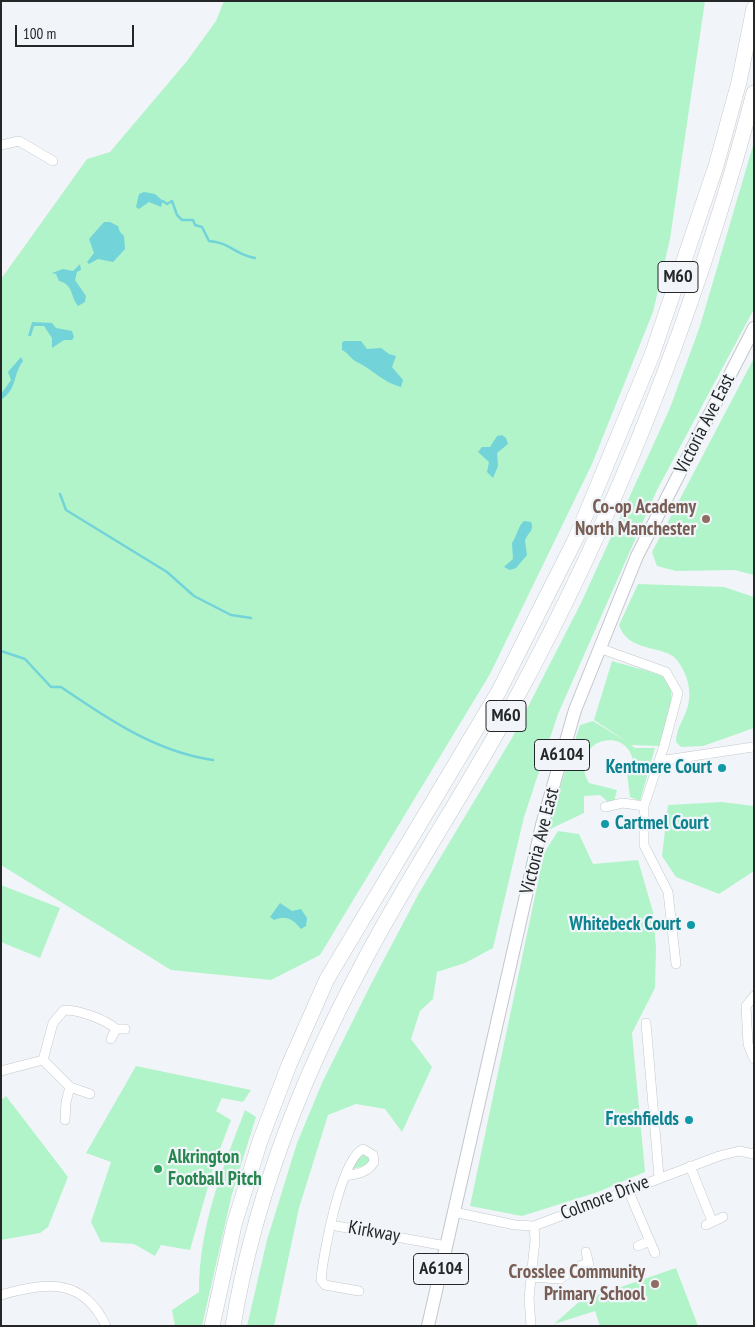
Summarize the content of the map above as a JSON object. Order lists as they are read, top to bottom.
{
  "streets": {
    "highway": ["M60"],
    "main road": ["Victoria Ave East", "A6104"],
    "street": ["Colmore Drive", "Kirkway"]
  },
  "crossings": [
    ["Victoria Ave East", "Colmore Drive"],
    ["Victoria Ave East", "Kirkway"]
  ],
  "places": [
    "Co-op Academy North Manchester",
    "Kentmere Court",
    "Cartmel Court",
    "Whitebeck Court",
    "Freshfields",
    "Alkrington Football Pitch",
    "Crosslee Community Primary School"
  ],
  "scale_bar": "100 m"
}
